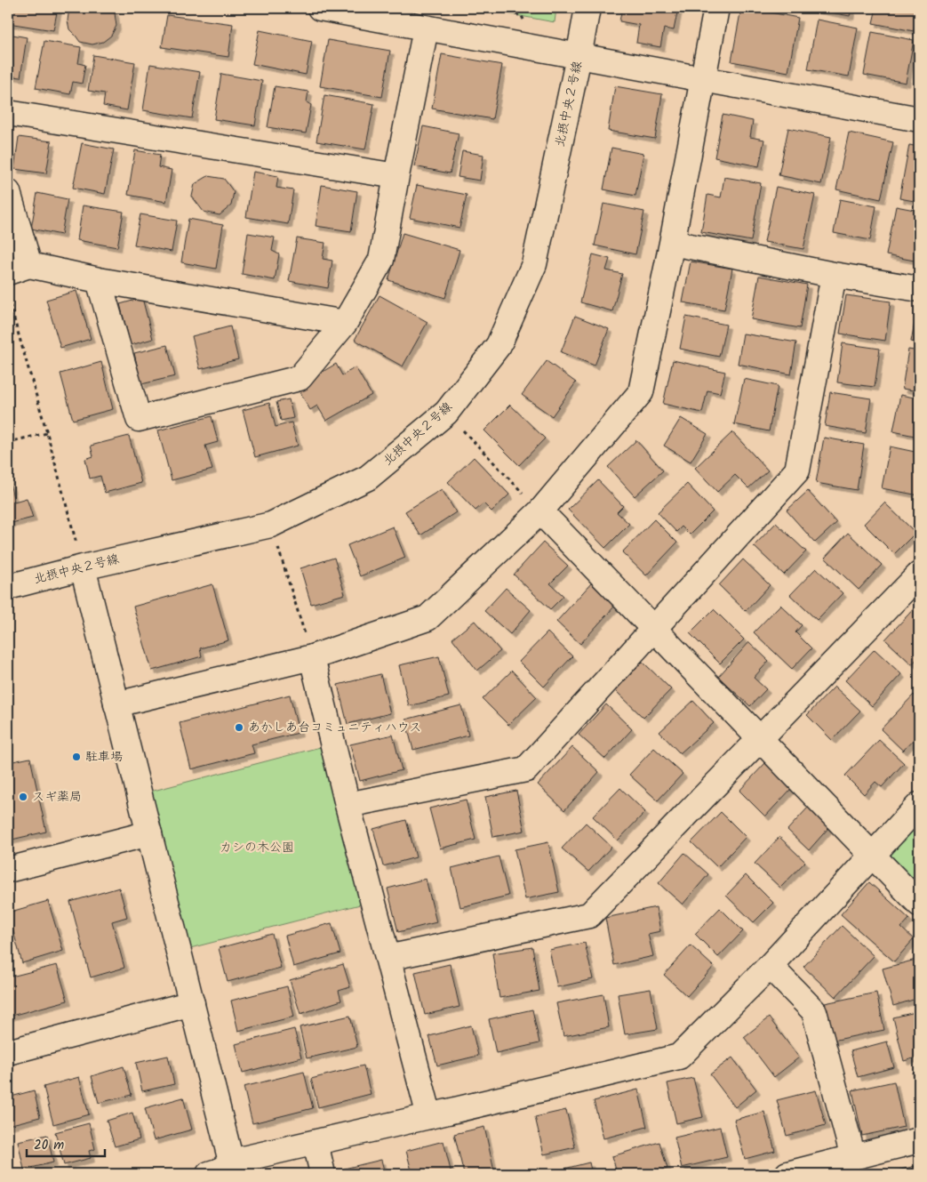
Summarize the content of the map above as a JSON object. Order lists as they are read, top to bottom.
{
  "streets": {
    "street": ["北摂中央２号線"]
  },
  "parks": ["カシの木公園"],
  "places": ["あかしあ台コミュニティハウス", "駐車場", "スギ薬局"],
  "scale_bar": "20 m"
}
